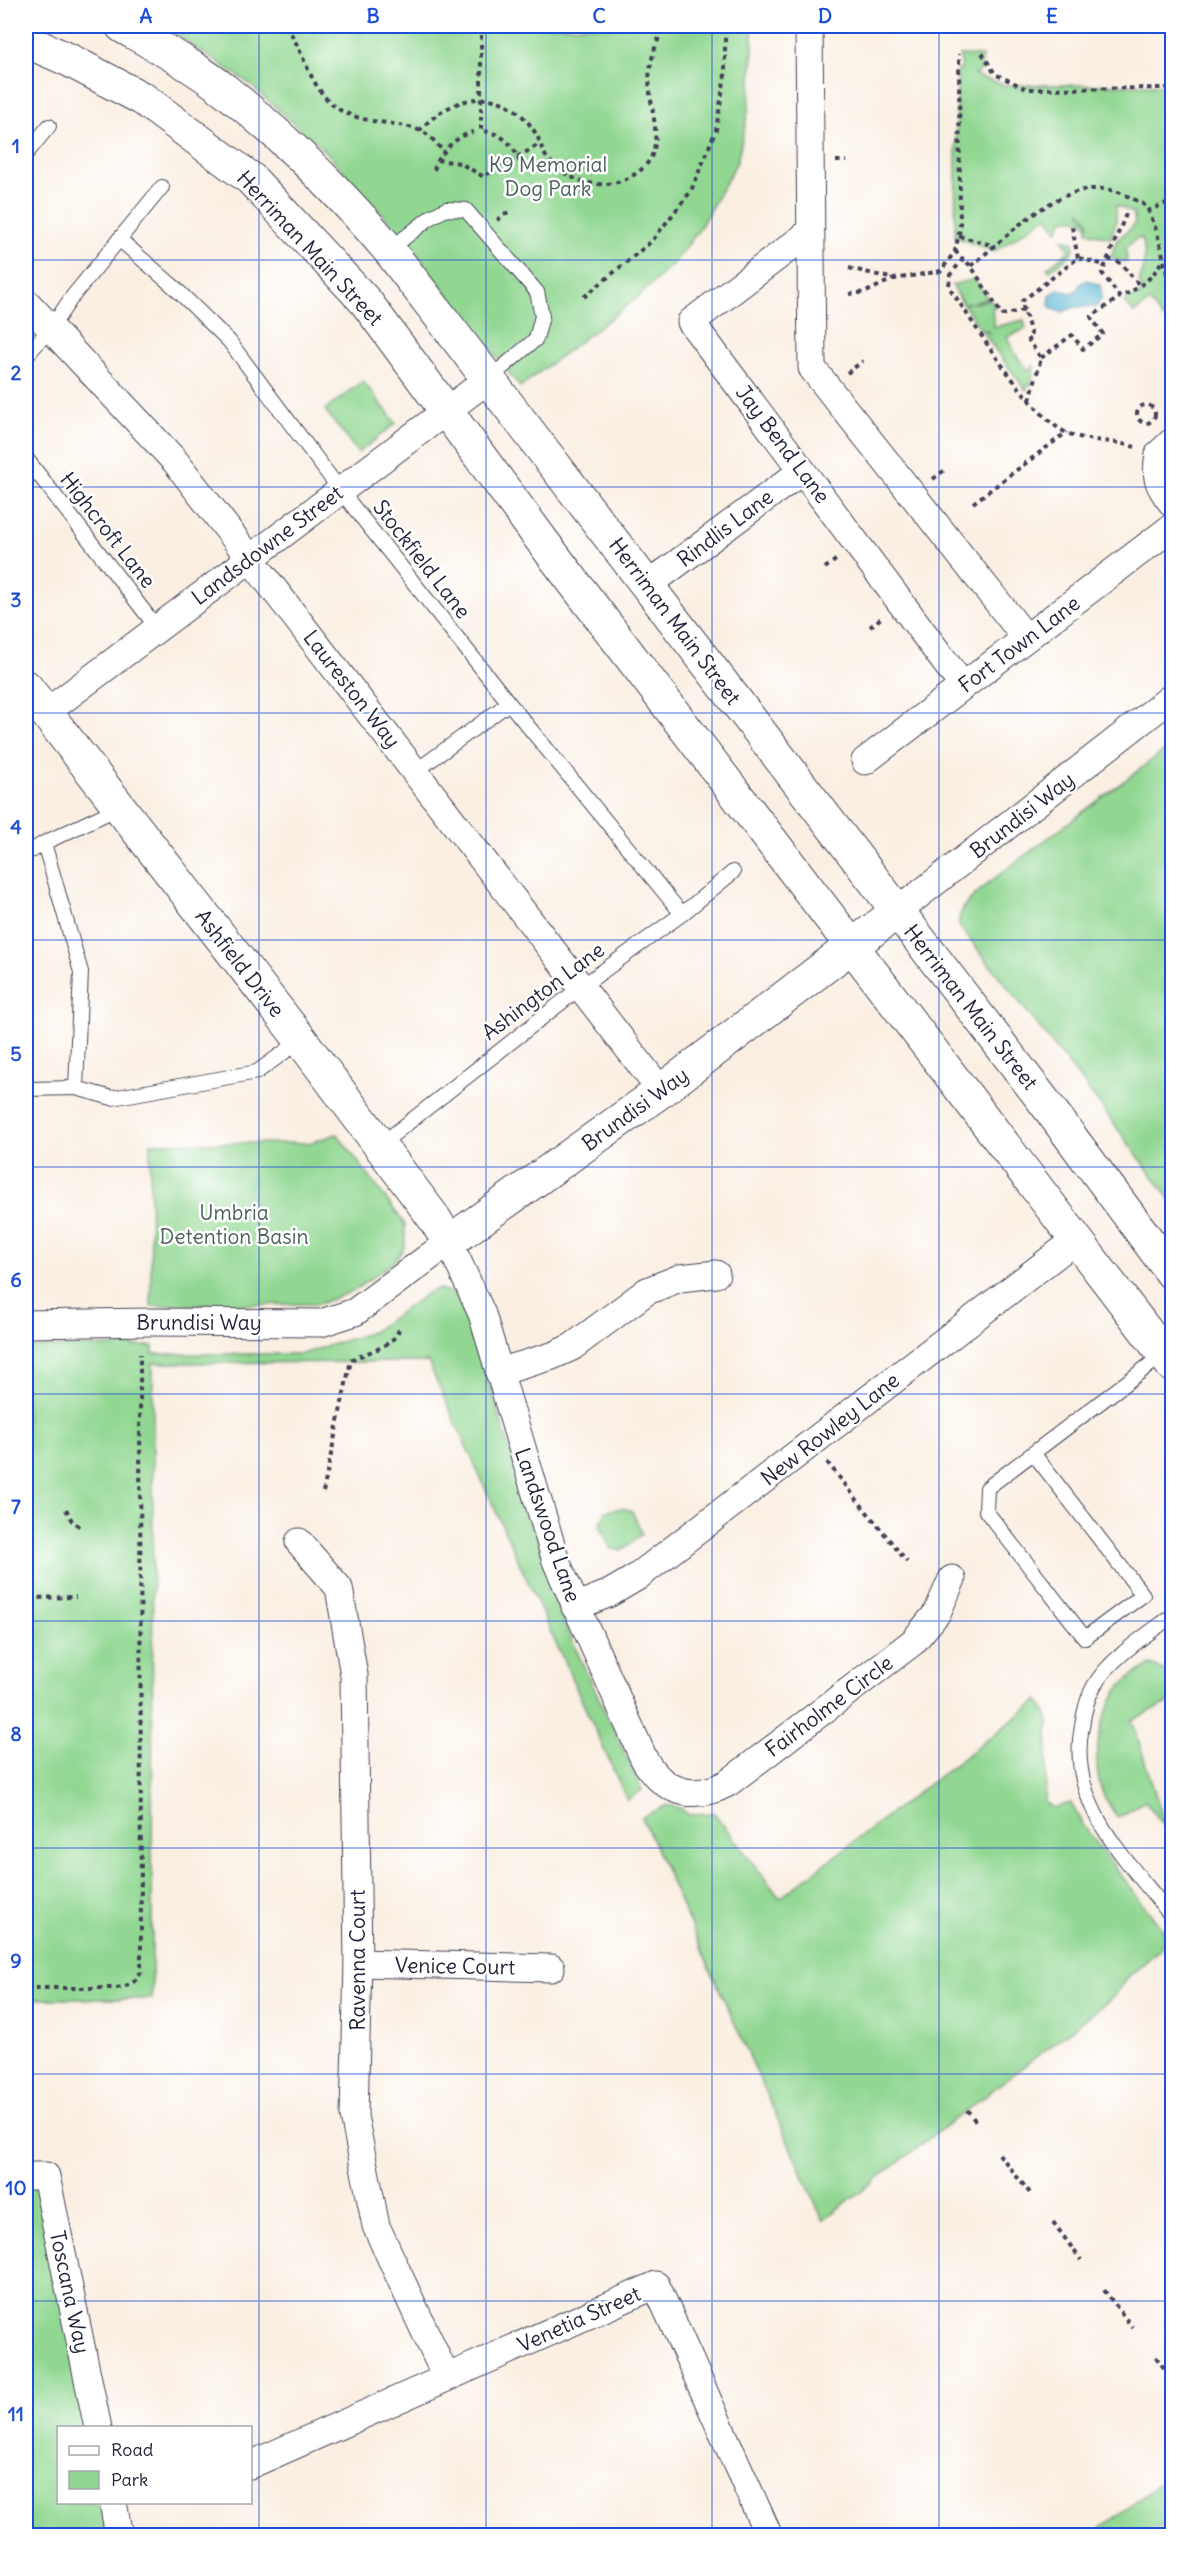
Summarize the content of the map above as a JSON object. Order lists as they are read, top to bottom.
{
  "streets": {
    "main road": ["Herriman Main Street", "Brundisi Way", "Ashfield Drive"],
    "street": [
      "Jay Bend Lane",
      "Rindlis Lane",
      "Landsdowne Street",
      "Fort Town Lane",
      "Laureston Way",
      "New Rowley Lane",
      "Landswood Lane",
      "Fairholme Circle",
      "Ravenna Court",
      "Venice Court",
      "Toscana Way",
      "Venetia Street"
    ],
    "lane": ["Highcroft Lane", "Stockfield Lane", "Ashington Lane"]
  },
  "crossings": [
    ["Herriman Main Street", "Rindlis Lane"],
    ["Herriman Main Street", "Landsdowne Street"],
    ["Herriman Main Street", "Brundisi Way"],
    ["Herriman Main Street", "New Rowley Lane"],
    ["Jay Bend Lane", "Rindlis Lane"],
    ["Jay Bend Lane", "Fort Town Lane"],
    ["Highcroft Lane", "Landsdowne Street"],
    ["Landsdowne Street", "Stockfield Lane"],
    ["Landsdowne Street", "Laureston Way"],
    ["Landsdowne Street", "Ashfield Drive"],
    ["Stockfield Lane", "Ashington Lane"],
    ["Laureston Way", "Brundisi Way"],
    ["Laureston Way", "Ashington Lane"],
    ["Brundisi Way", "Ashfield Drive"],
    ["Brundisi Way", "Landswood Lane"],
    ["Ashfield Drive", "Ashington Lane"],
    ["Ashfield Drive", "Landswood Lane"],
    ["New Rowley Lane", "Landswood Lane"],
    ["Landswood Lane", "Fairholme Circle"],
    ["Ravenna Court", "Venice Court"],
    ["Ravenna Court", "Venetia Street"]
  ],
  "parks": ["K9 Memorial Dog Park", "Umbria Detention Basin"],
  "legend": ["Road", "Park"],
  "grid": {
    "columns": [
      "A",
      "B",
      "C",
      "D",
      "E"
    ],
    "rows": [
      "1",
      "2",
      "3",
      "4",
      "5",
      "6",
      "7",
      "8",
      "9",
      "10",
      "11"
    ]
  }
}
